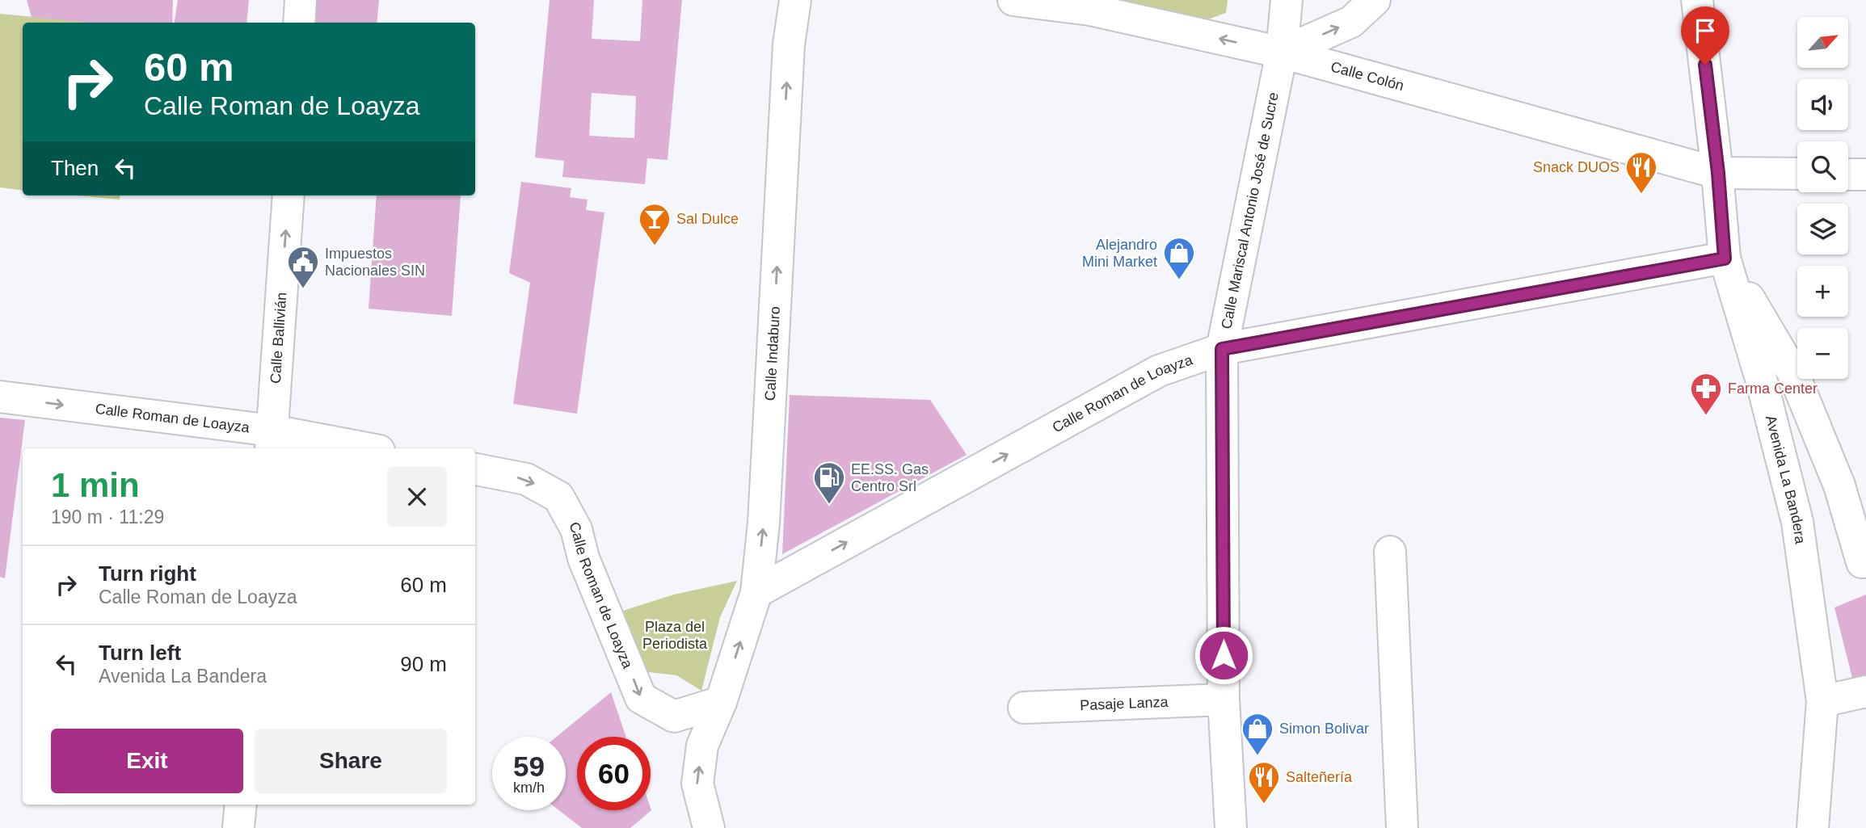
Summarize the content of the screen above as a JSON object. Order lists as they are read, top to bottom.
{
  "streets": {
    "street": [
      "Calle Colón",
      "Calle Mariscal Antonio José de Sucre",
      "Calle Ballivián",
      "Calle Indaburo",
      "Calle Roman de Loayza",
      "Avenida La Bandera",
      "Pasaje Lanza"
    ]
  },
  "crossings": [
    ["Calle Colón", "Calle Mariscal Antonio José de Sucre"],
    ["Calle Colón", "Avenida La Bandera"],
    ["Calle Mariscal Antonio José de Sucre", "Calle Roman de Loayza"],
    ["Calle Mariscal Antonio José de Sucre", "Pasaje Lanza"],
    ["Calle Ballivián", "Calle Roman de Loayza"],
    ["Calle Indaburo", "Calle Roman de Loayza"],
    ["Calle Roman de Loayza", "Avenida La Bandera"]
  ],
  "one_way": ["Calle Ballivián", "Calle Indaburo", "Calle Roman de Loayza"],
  "parks": ["Plaza del Periodista"],
  "places": {
    "restaurant": ["Snack DUOS", "Salteñería"],
    "bar": ["Sal Dulce"],
    "shop": ["Alejandro Mini Market", "Simon Bolivar"],
    "public building": ["Impuestos Nacionales SIN"],
    "pharmacy": ["Farma Center"],
    "fuel station": ["EE.SS. Gas Centro Srl"]
  },
  "north": "top right",
  "page": {
    "map_buttons": ["+", "−"],
    "turn": ["60 m", "Calle Roman de Loayza"],
    "then": "Then",
    "heading": ["1 min", "190 m · 11:29"],
    "list": [
      {
        "name": "Turn right",
        "note": "Calle Roman de Loayza",
        "value": "60 m"
      },
      {
        "name": "Turn left",
        "note": "Avenida La Bandera",
        "value": "90 m"
      }
    ],
    "buttons": ["Exit", "Share"],
    "speed": "59 km/h",
    "limit": "60"
  }
}
